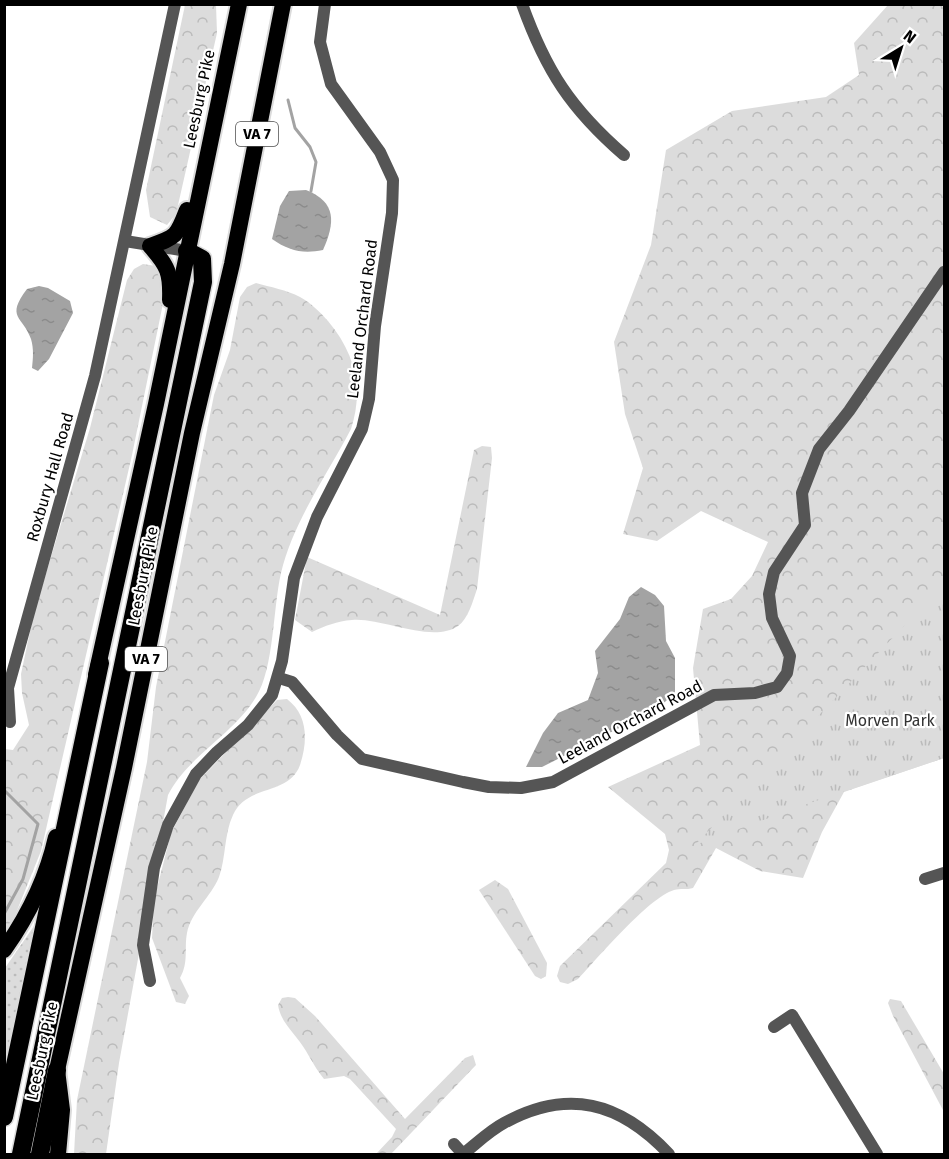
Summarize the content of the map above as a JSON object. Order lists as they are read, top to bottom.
{
  "streets": {
    "highway": ["Leesburg Pike", "VA 7"],
    "street": ["Leeland Orchard Road", "Roxbury Hall Road"]
  },
  "parks": ["Morven Park"],
  "north": "top right"
}
